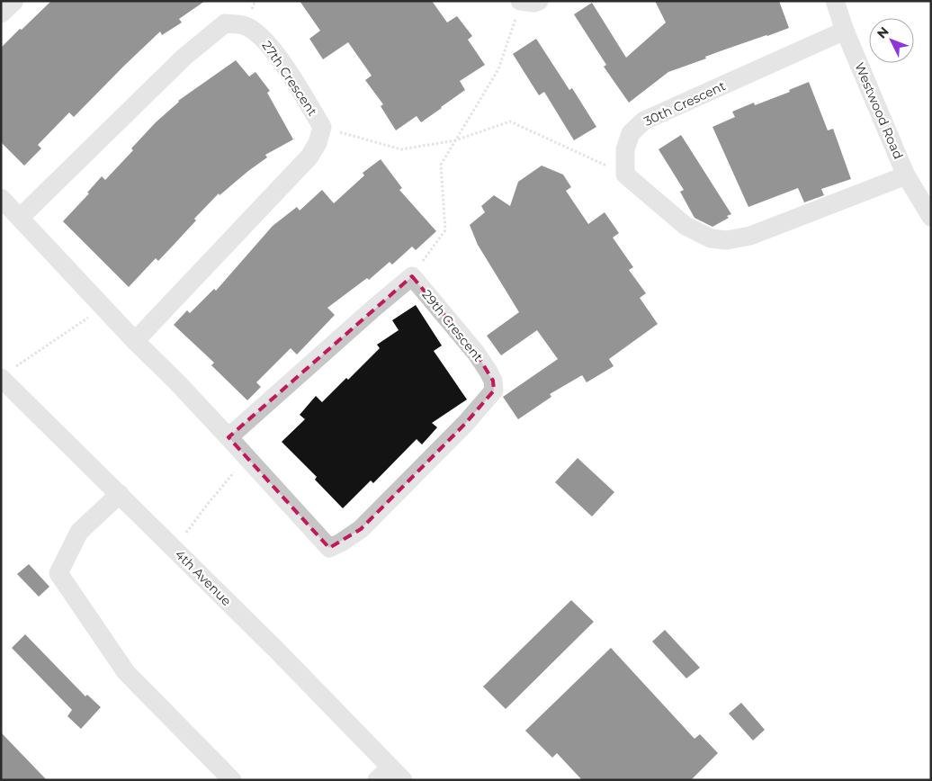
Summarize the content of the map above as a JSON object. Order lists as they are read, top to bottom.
{
  "streets": {
    "street": [
      "27th Crescent",
      "30th Crescent",
      "Westwood Road",
      "29th Crescent",
      "4th Avenue"
    ]
  },
  "crossings": [
    ["30th Crescent", "Westwood Road"]
  ],
  "north": "top left"
}
